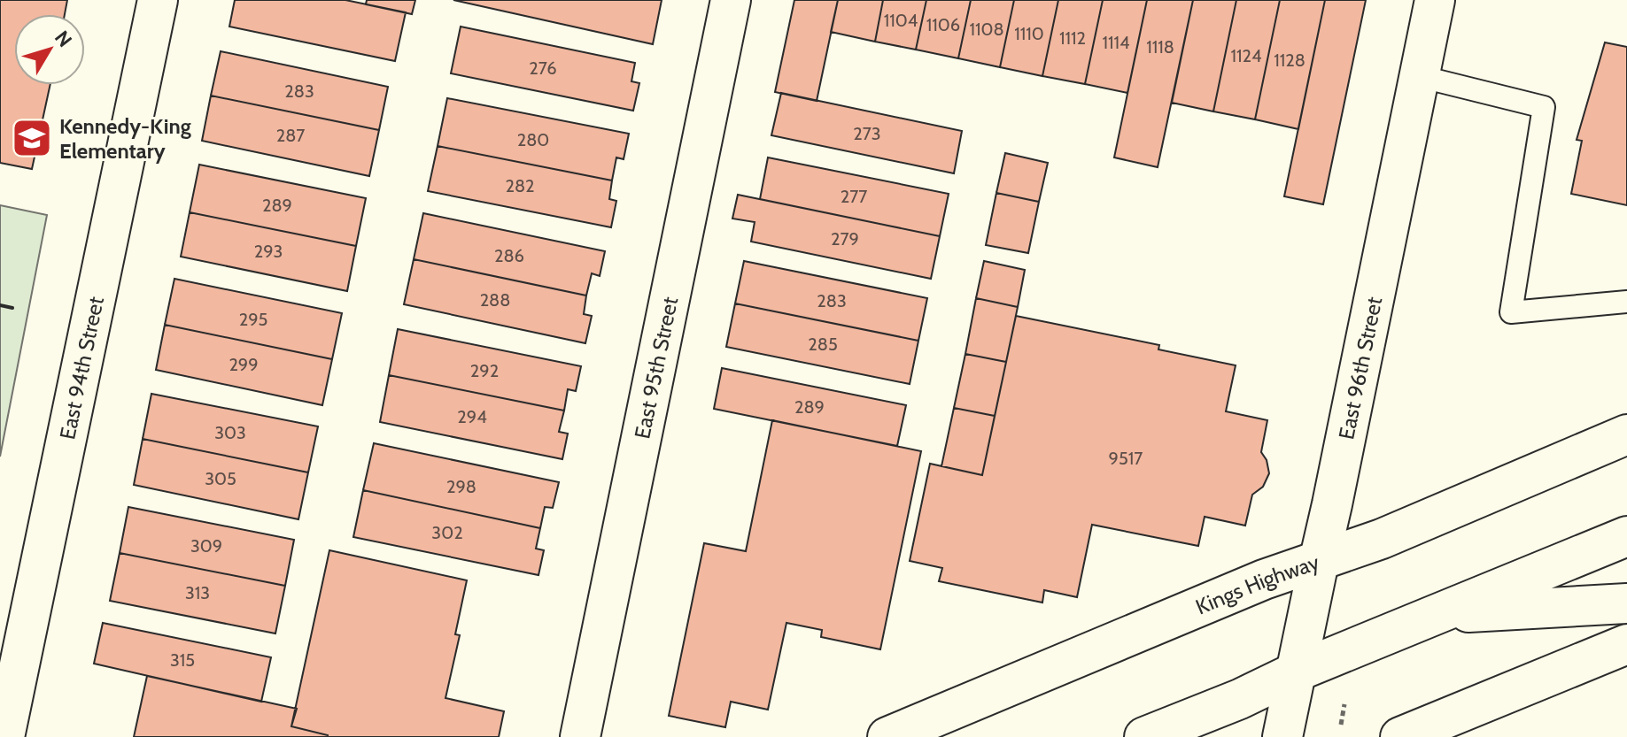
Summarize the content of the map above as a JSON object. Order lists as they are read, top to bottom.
{
  "streets": {
    "street": [
      "East 94th Street",
      "East 95th Street",
      "East 96th Street",
      "Kings Highway"
    ]
  },
  "crossings": [
    ["East 96th Street", "Kings Highway"]
  ],
  "places": {
    "school or university": ["Kennedy-King Elementary"]
  },
  "house_numbers": [
    "1104",
    "1106",
    "1108",
    "1110",
    "1112",
    "1114",
    "1118",
    "1124",
    "1128",
    "276",
    "283",
    "273",
    "287",
    "280",
    "282",
    "277",
    "289",
    "279",
    "293",
    "286",
    "288",
    "283",
    "295",
    "285",
    "299",
    "292",
    "289",
    "294",
    "303",
    "9517",
    "305",
    "298",
    "302",
    "309",
    "313",
    "315"
  ],
  "north": "top right"
}
